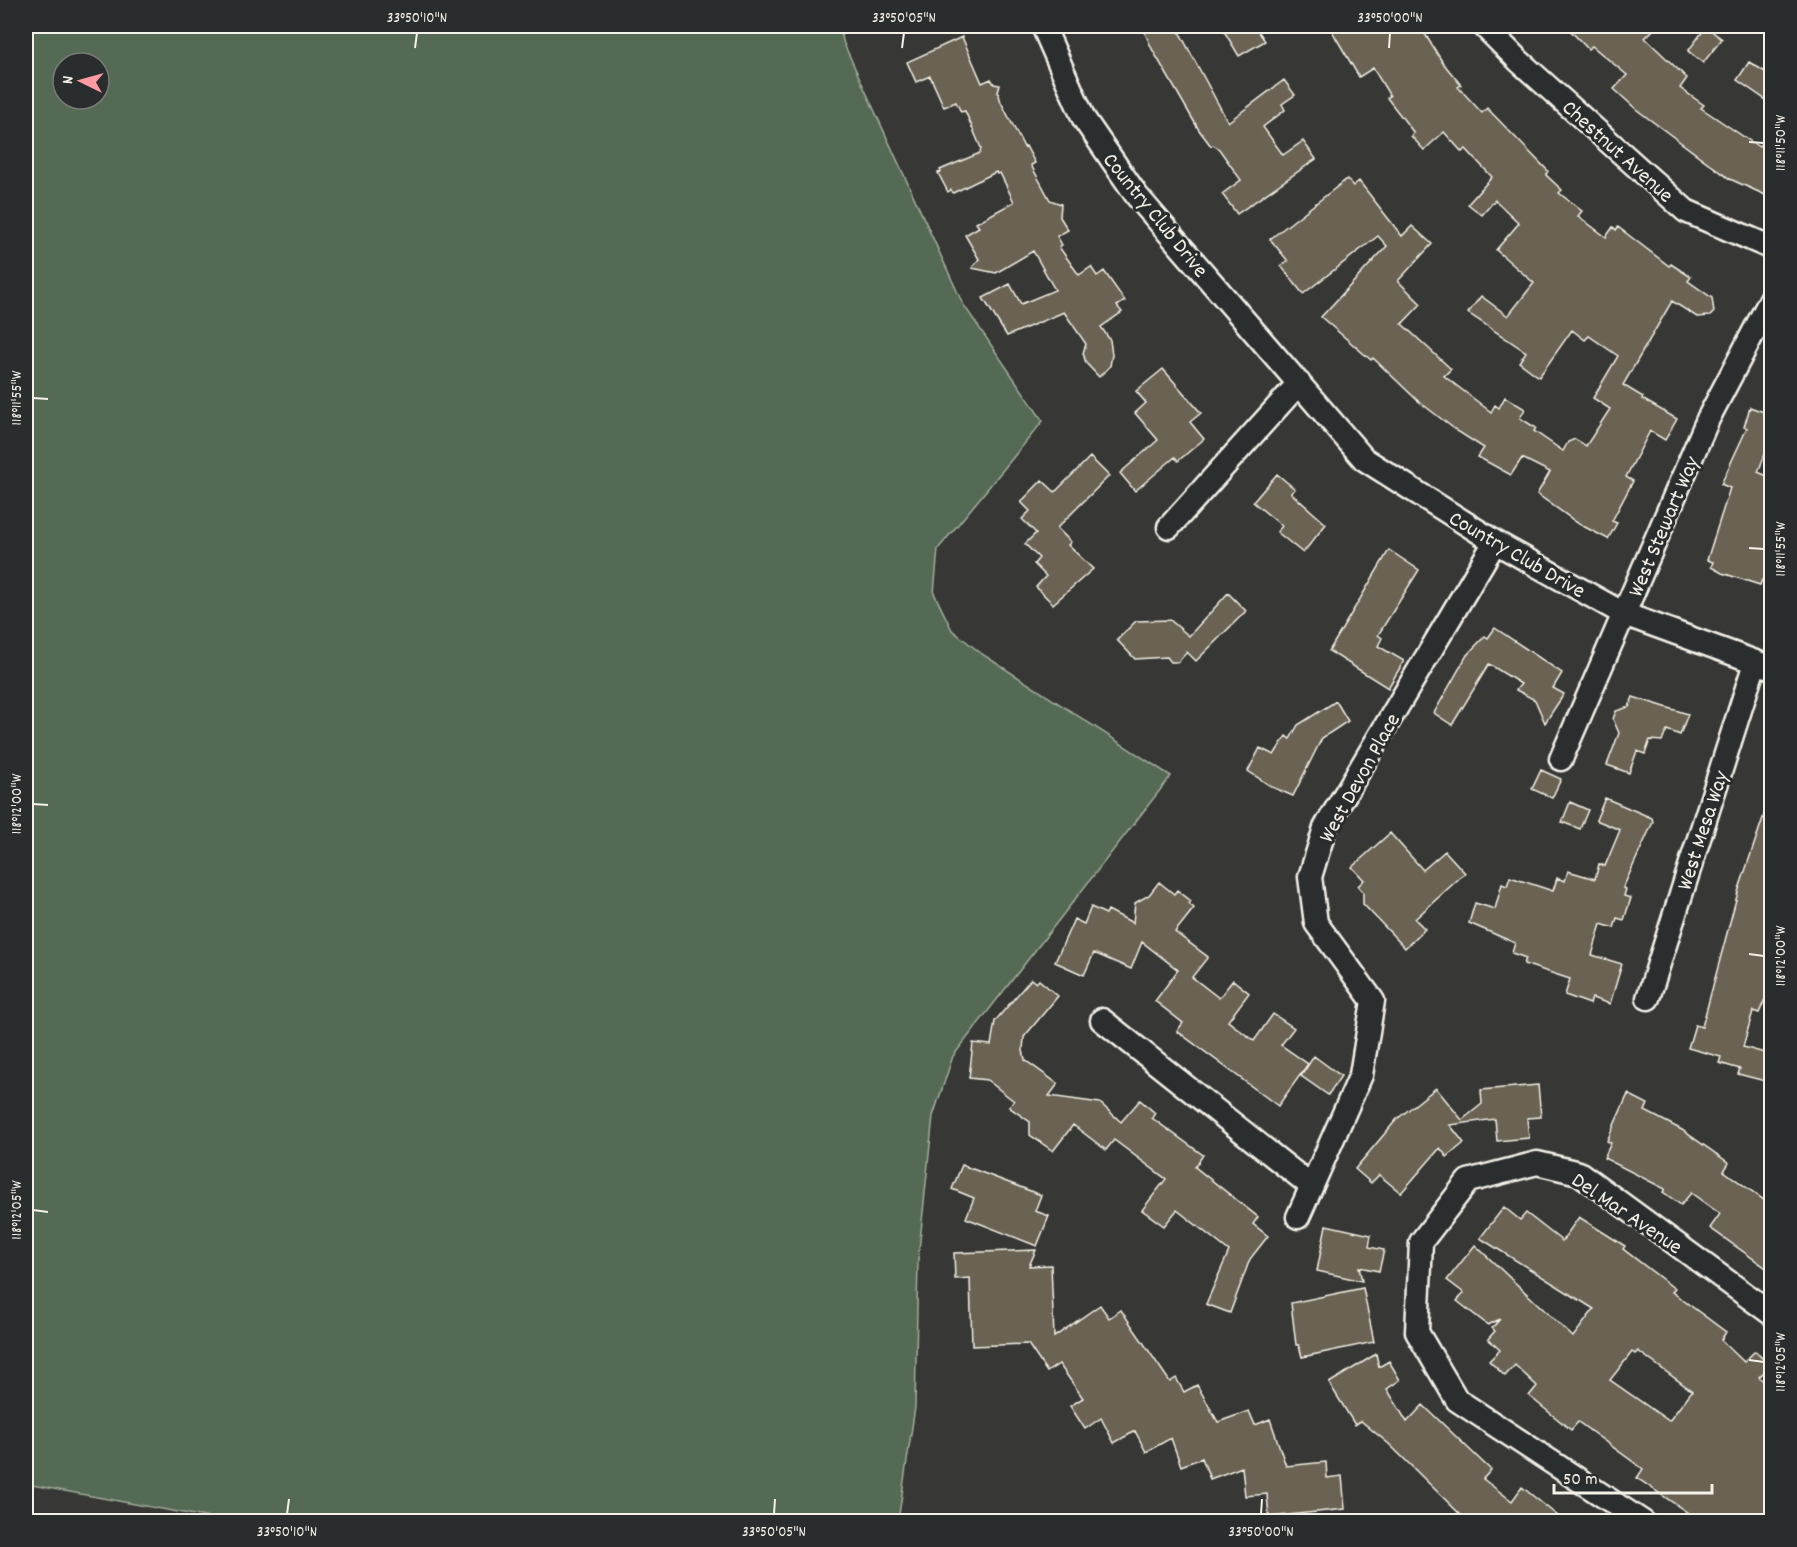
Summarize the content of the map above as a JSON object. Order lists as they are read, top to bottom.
{
  "streets": {
    "street": [
      "Chestnut Avenue",
      "Country Club Drive",
      "West Stewart Way",
      "West Devon Place",
      "West Mesa Way",
      "Del Mar Avenue"
    ]
  },
  "crossings": [
    ["Country Club Drive", "West Stewart Way"],
    ["Country Club Drive", "West Devon Place"],
    ["Country Club Drive", "West Mesa Way"]
  ],
  "scale_bar": "50 m",
  "north": "left",
  "coordinates": [
    "33°50'10\"N",
    "33°50'05\"N",
    "33°50'00\"N",
    "118°11'50\"W",
    "118°11'55\"W",
    "118°12'00\"W",
    "118°12'05\"W"
  ]
}
